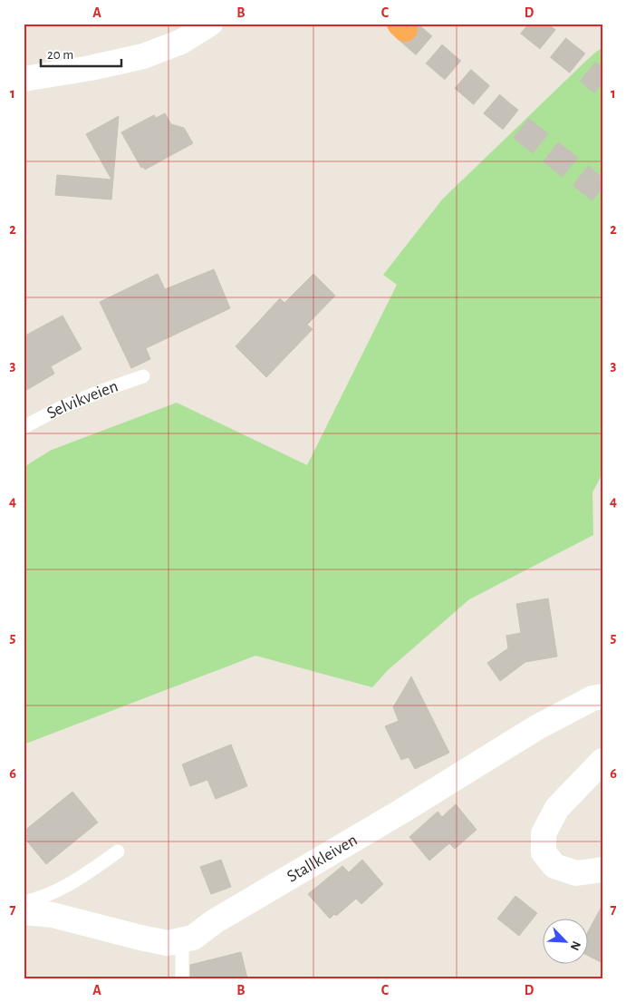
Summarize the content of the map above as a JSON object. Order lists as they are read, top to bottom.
{
  "streets": {
    "street": ["Stallkleiven"],
    "lane": ["Selvikveien"]
  },
  "scale_bar": "20 m",
  "north": "bottom right",
  "grid": {
    "columns": [
      "A",
      "B",
      "C",
      "D"
    ],
    "rows": [
      "1",
      "2",
      "3",
      "4",
      "5",
      "6",
      "7"
    ]
  }
}
